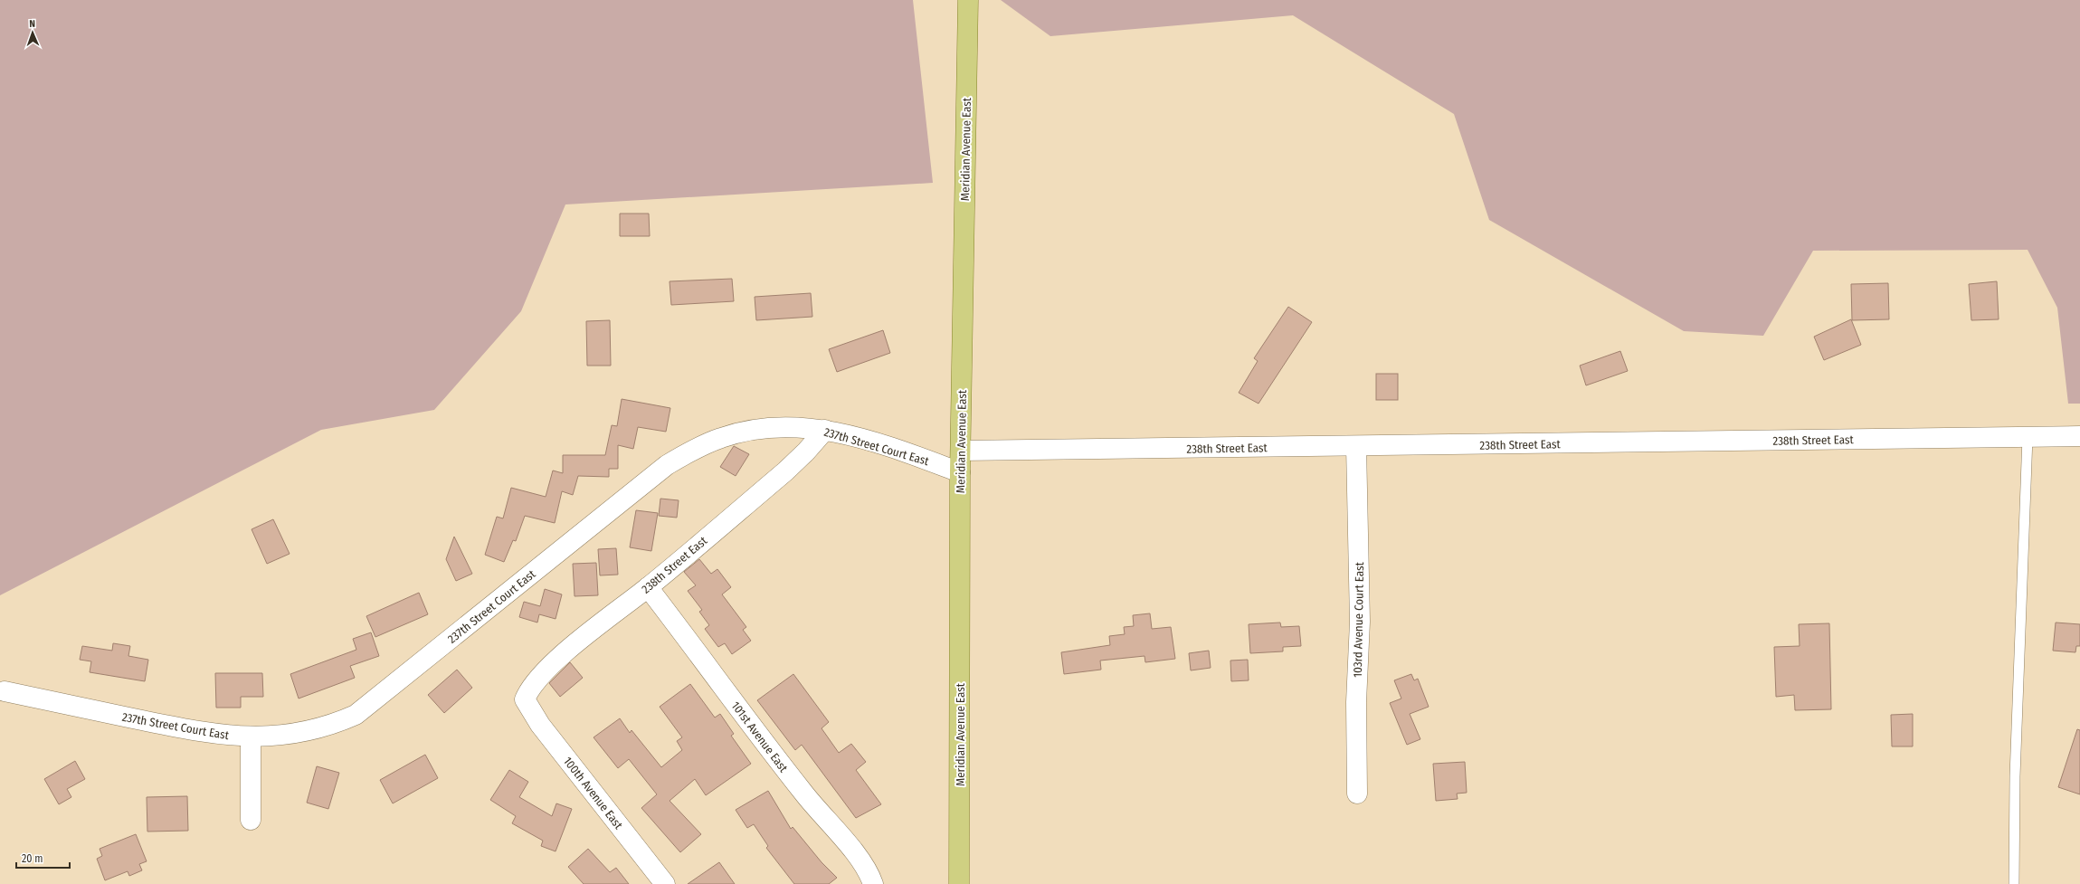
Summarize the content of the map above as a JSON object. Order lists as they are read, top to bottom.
{
  "streets": {
    "main road": ["Meridian Avenue East"],
    "street": [
      "238th Street East",
      "237th Street Court East",
      "103rd Avenue Court East",
      "101st Avenue East",
      "100th Avenue East"
    ]
  },
  "crossings": [
    ["Meridian Avenue East", "238th Street East"],
    ["Meridian Avenue East", "237th Street Court East"],
    ["238th Street East", "237th Street Court East"],
    ["238th Street East", "103rd Avenue Court East"],
    ["238th Street East", "101st Avenue East"],
    ["238th Street East", "100th Avenue East"]
  ],
  "scale_bar": "20 m",
  "north": "top"
}
